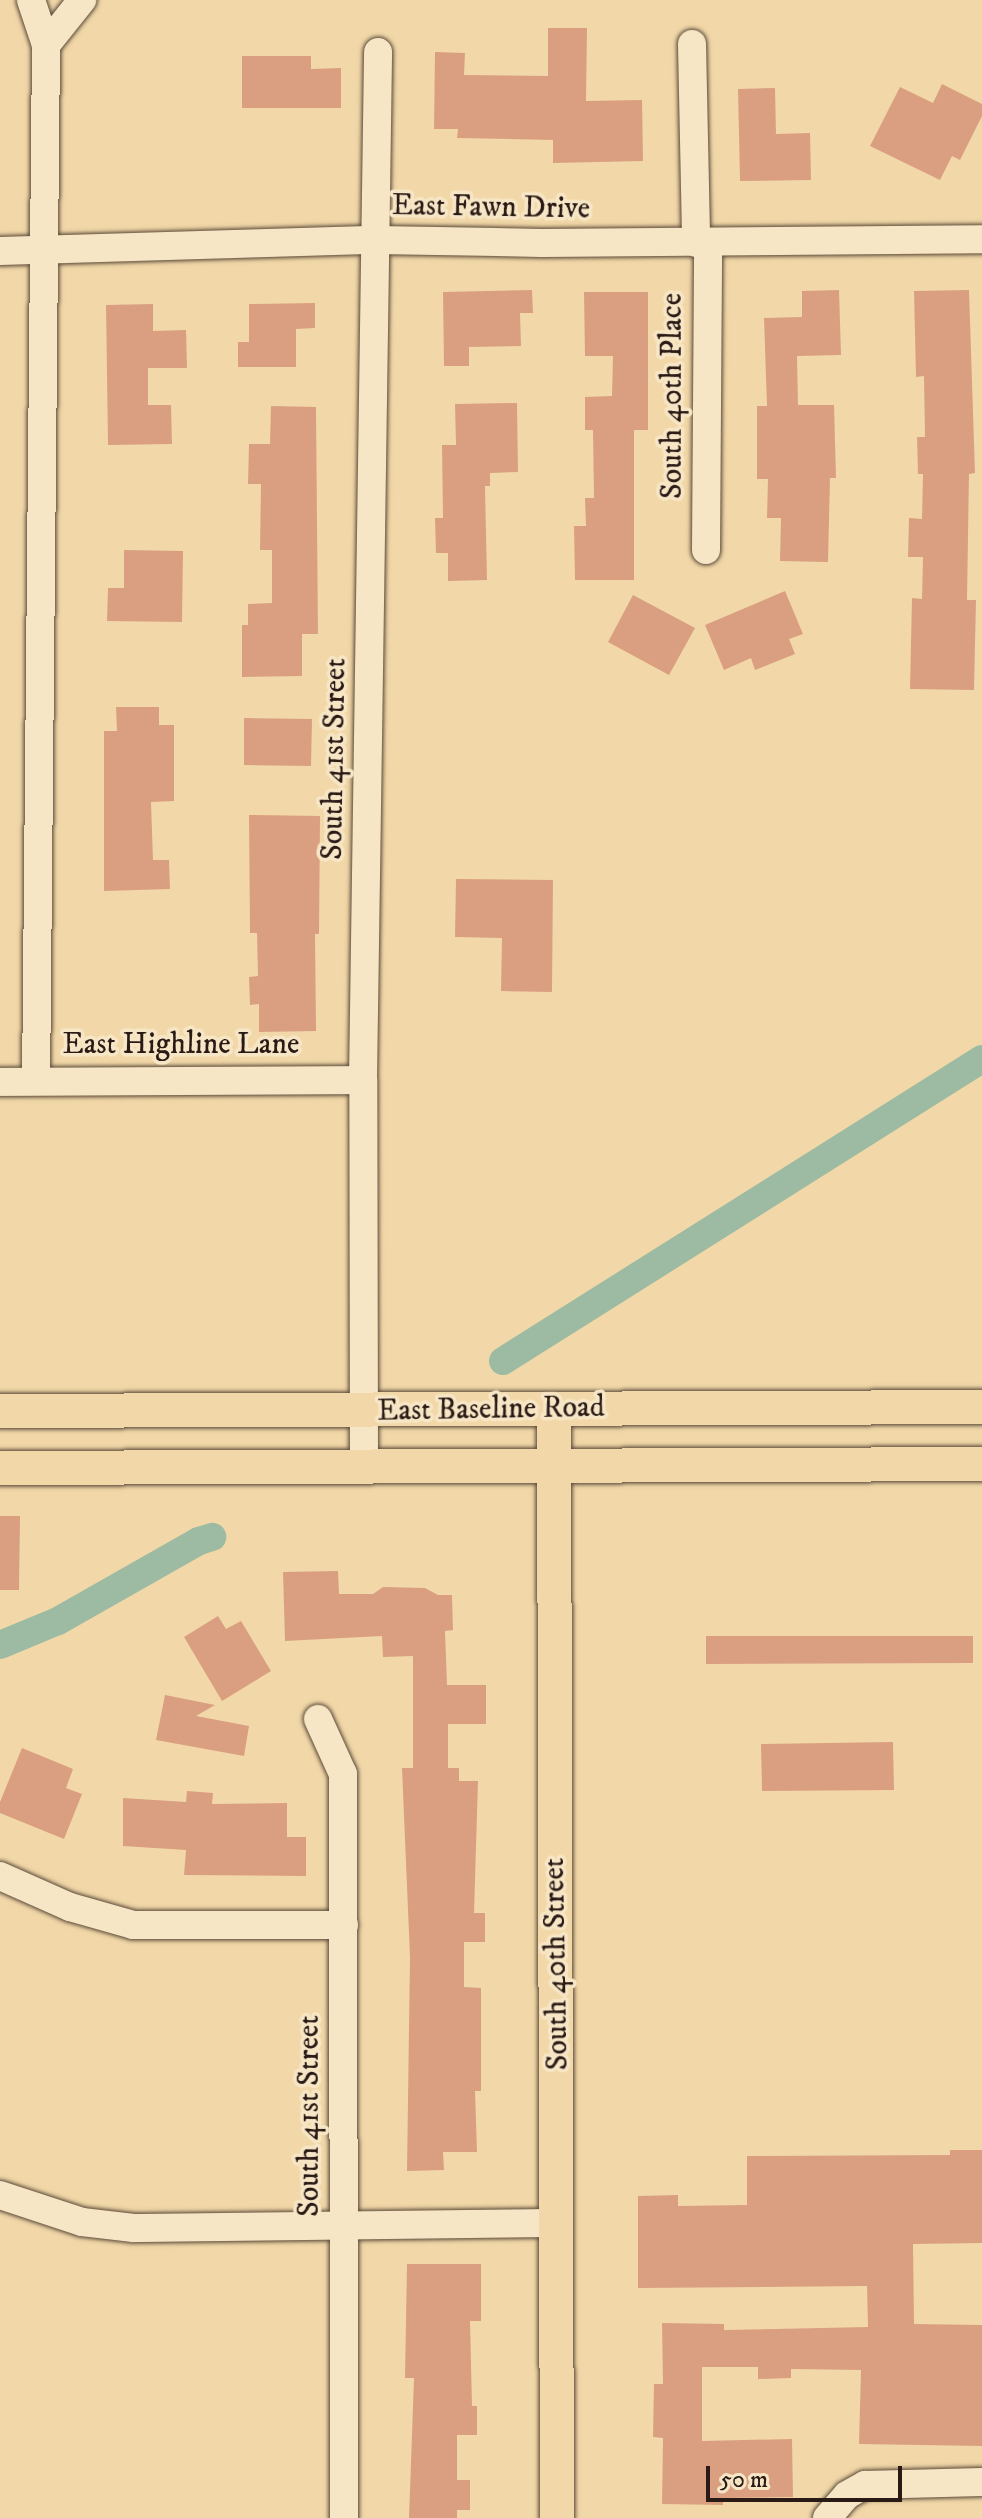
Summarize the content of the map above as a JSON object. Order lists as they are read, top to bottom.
{
  "streets": {
    "main road": ["East Baseline Road", "South 40th Street"],
    "street": [
      "East Fawn Drive",
      "South 40th Place",
      "South 41st Street",
      "East Highline Lane"
    ]
  },
  "crossings": [
    ["East Fawn Drive", "South 40th Place"],
    ["East Fawn Drive", "South 41st Street"],
    ["South 41st Street", "East Highline Lane"],
    ["South 41st Street", "East Baseline Road"],
    ["East Baseline Road", "South 40th Street"]
  ],
  "scale_bar": "50 m"
}
